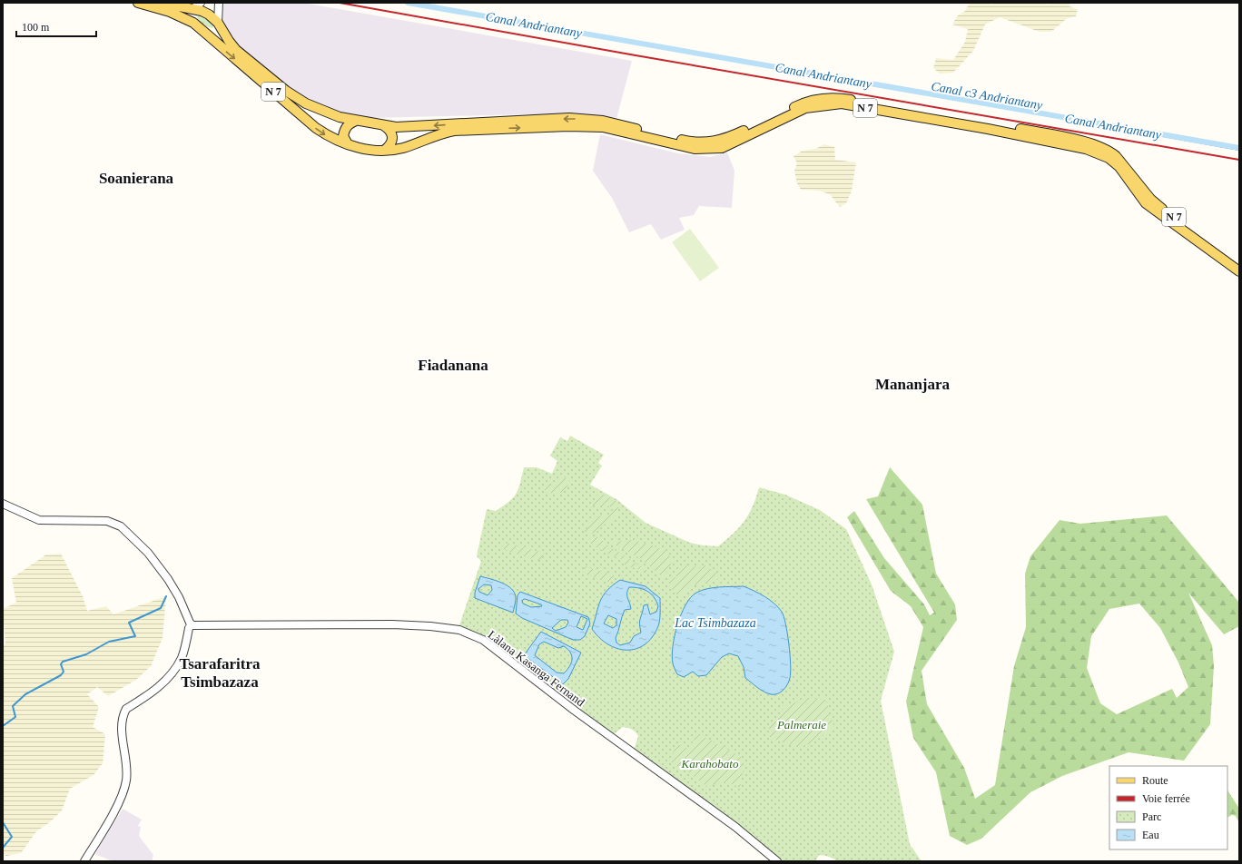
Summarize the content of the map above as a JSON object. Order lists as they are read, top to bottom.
{
  "streets": {
    "main road": ["N 7"],
    "street": ["Làlana Kasanga Fernand"]
  },
  "districts": [
    "Soanierana",
    "Fiadanana",
    "Mananjara",
    "Tsarafaritra Tsimbazaza"
  ],
  "water": ["Canal Andriantany", "Canal c3 Andriantany", "Lac Tsimbazaza"],
  "parks": ["Palmeraie", "Karahobato"],
  "legend": [
    "Route",
    "Voie ferrée",
    "Parc",
    "Eau"
  ],
  "scale_bar": "100 m"
}
